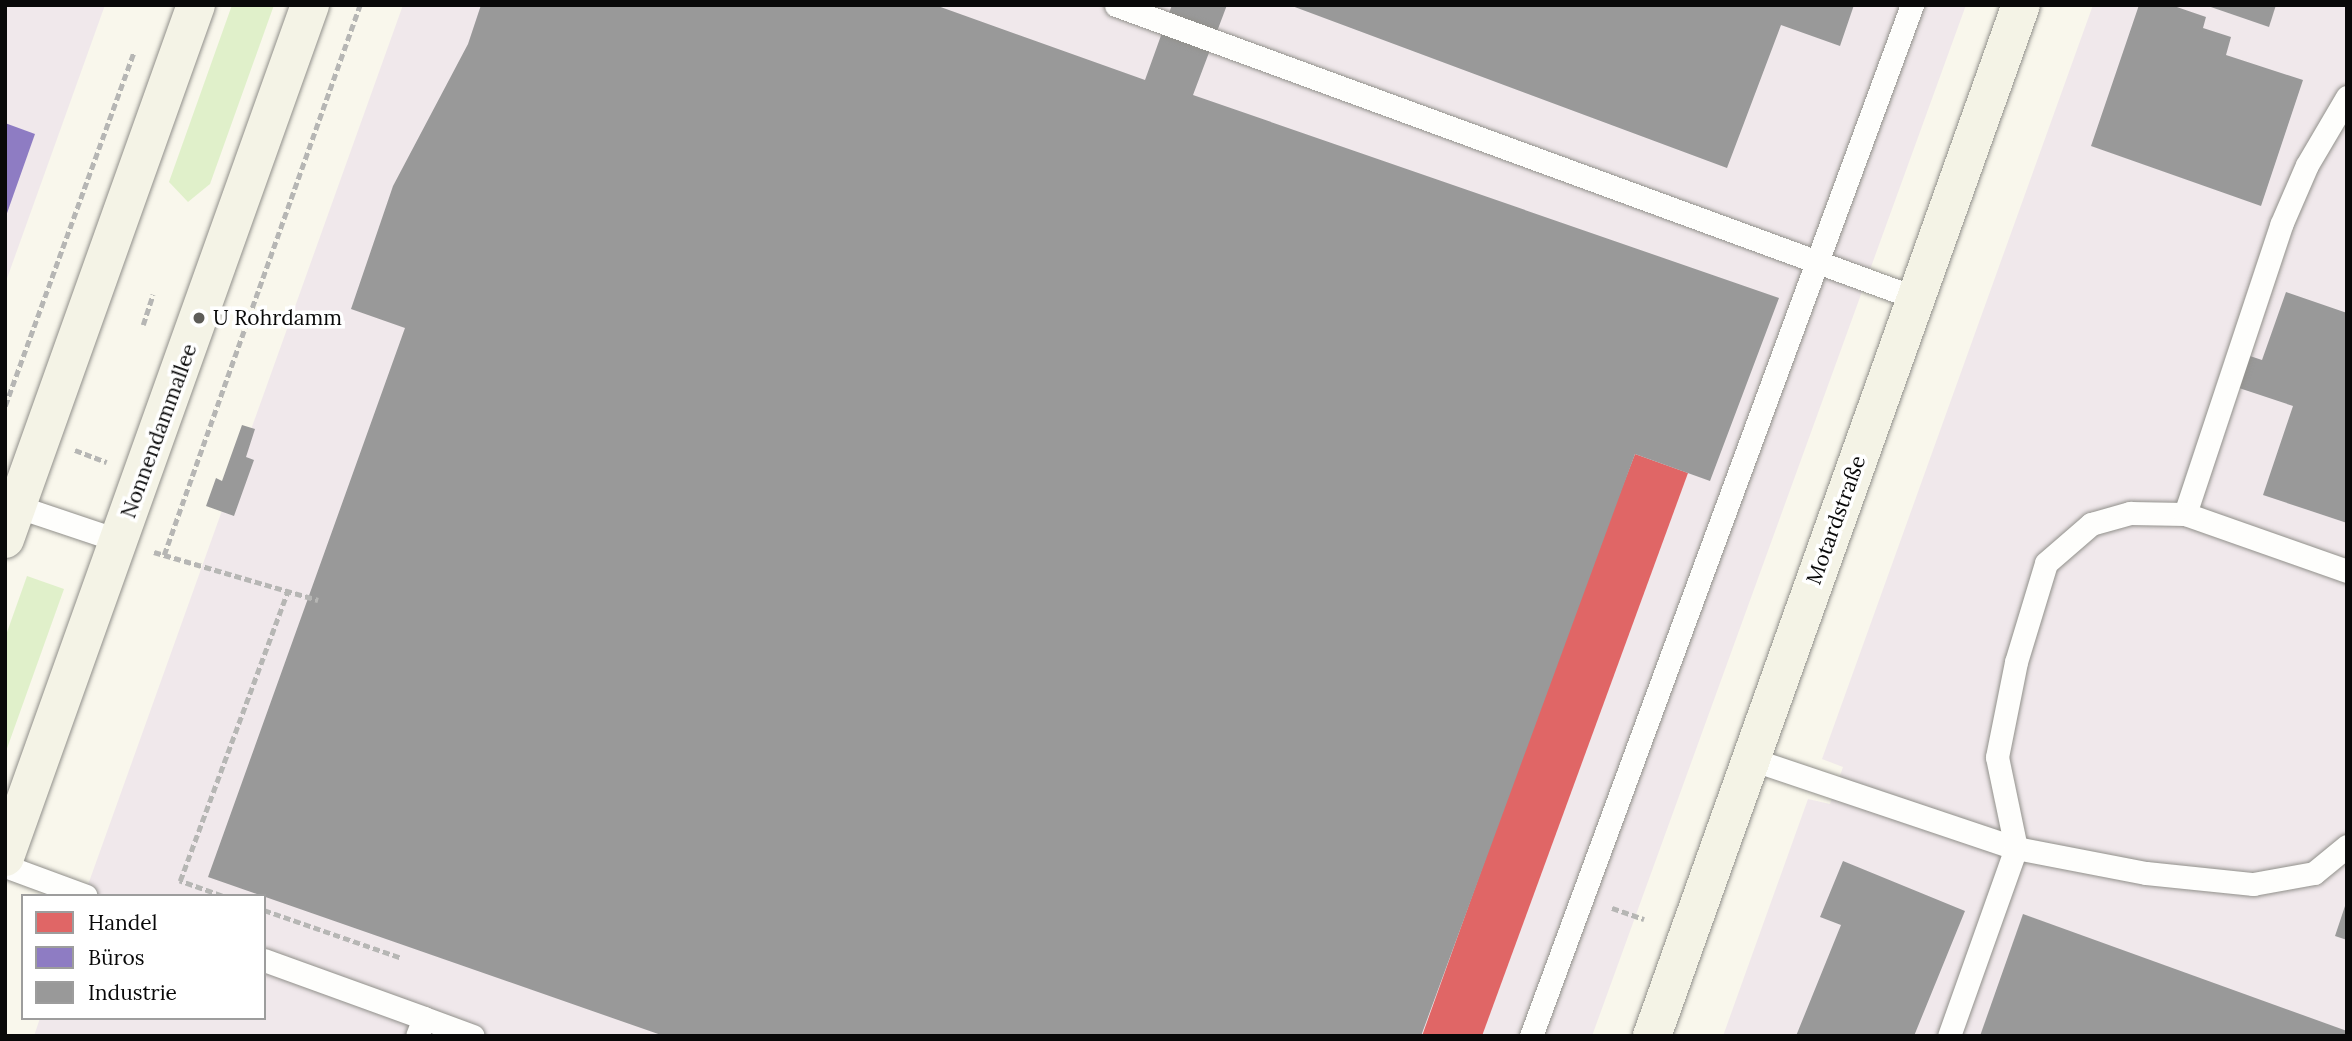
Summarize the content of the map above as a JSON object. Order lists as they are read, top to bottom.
{
  "streets": {
    "main road": ["Nonnendammallee", "Motardstraße"]
  },
  "places": ["U Rohrdamm"],
  "legend": ["Handel", "Büros", "Industrie"]
}
